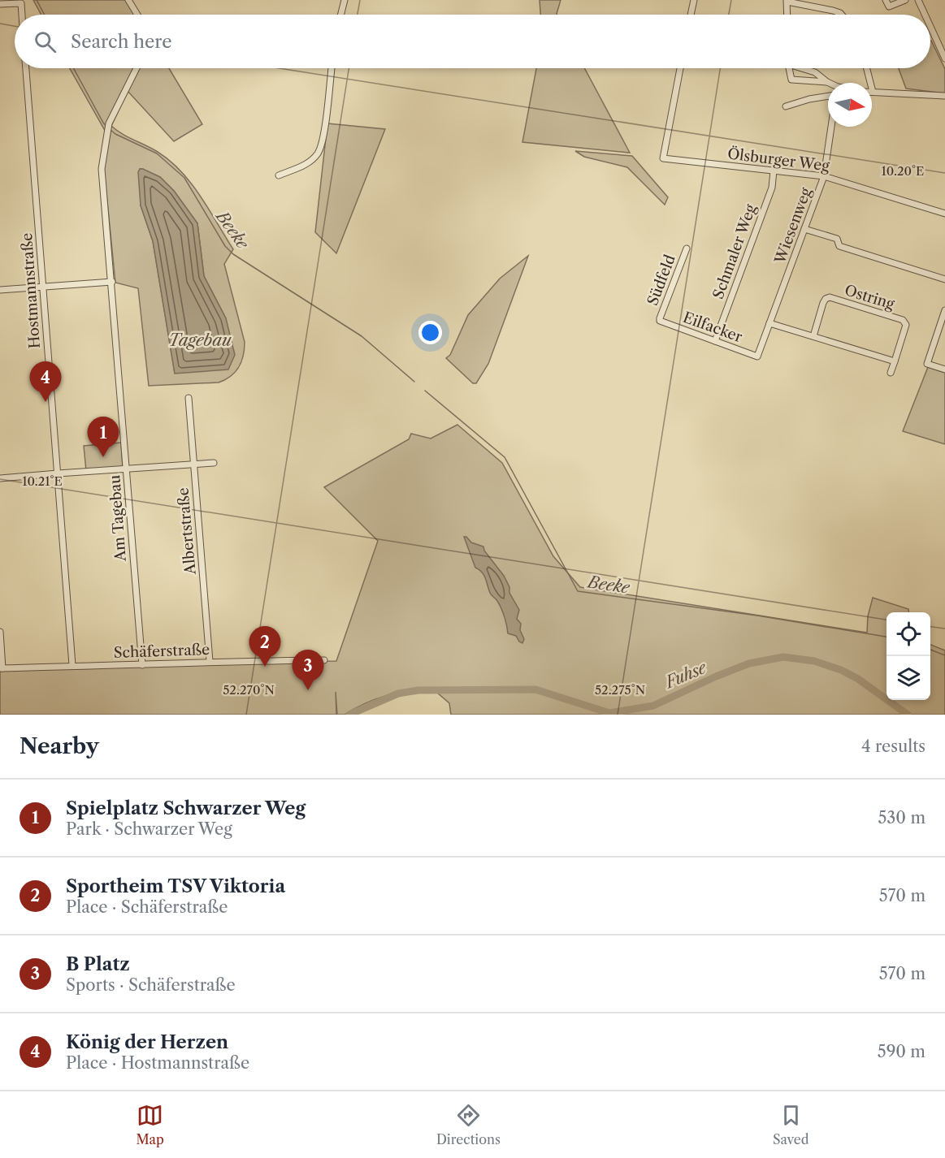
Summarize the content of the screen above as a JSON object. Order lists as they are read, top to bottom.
{
  "streets": {
    "street": [
      "Ölsburger Weg",
      "Wiesenweg",
      "Schmaler Weg",
      "Südfeld",
      "Hostmannstraße",
      "Ostring",
      "Eilfacker",
      "Am Tagebau",
      "Albertstraße",
      "Schäferstraße"
    ]
  },
  "crossings": [
    ["Ölsburger Weg", "Wiesenweg"],
    ["Ölsburger Weg", "Schmaler Weg"],
    ["Wiesenweg", "Eilfacker"],
    ["Schmaler Weg", "Eilfacker"],
    ["Südfeld", "Eilfacker"],
    ["Hostmannstraße", "Schäferstraße"],
    ["Am Tagebau", "Schäferstraße"],
    ["Albertstraße", "Schäferstraße"]
  ],
  "water": ["Beeke", "Tagebau", "Fuhse"],
  "north": "right",
  "page": {
    "search": "Search here",
    "pins": [
      "4",
      "1",
      "2",
      "3"
    ],
    "heading": ["Nearby", "4 results"],
    "list": [
      {
        "mark": "1",
        "name": "Spielplatz Schwarzer Weg",
        "note": "Park · Schwarzer Weg",
        "value": "530 m"
      },
      {
        "mark": "2",
        "name": "Sportheim TSV Viktoria",
        "note": "Place · Schäferstraße",
        "value": "570 m"
      },
      {
        "mark": "3",
        "name": "B Platz",
        "note": "Sports · Schäferstraße",
        "value": "570 m"
      },
      {
        "mark": "4",
        "name": "König der Herzen",
        "note": "Place · Hostmannstraße",
        "value": "590 m"
      }
    ],
    "nav": ["Map", "Directions", "Saved"]
  },
  "coordinates": [
    "10.20°E",
    "10.21°E",
    "52.270°N",
    "52.275°N"
  ]
}
